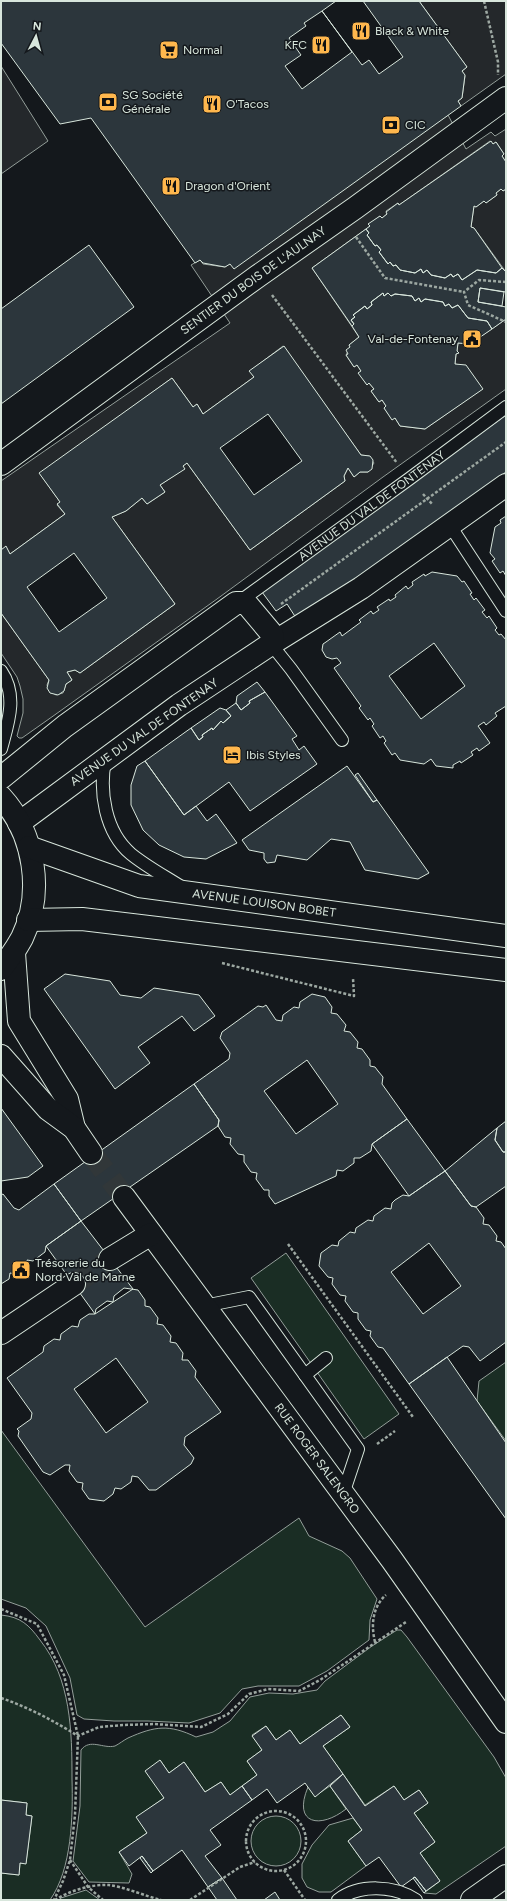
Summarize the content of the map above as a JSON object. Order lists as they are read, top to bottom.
{
  "streets": {
    "street": [
      "SENTIER DU BOIS DE L'AULNAY",
      "AVENUE DU VAL DE FONTENAY",
      "AVENUE LOUISON BOBET",
      "RUE ROGER SALENGRO"
    ]
  },
  "places": {
    "restaurant": [
      "Black & White",
      "KFC",
      "O'Tacos",
      "Dragon d'Orient"
    ],
    "supermarket": ["Normal"],
    "bank": ["SG Société Générale", "CIC"],
    "public building": ["Val-de-Fontenay", "Trésorerie du Nord Val de Marne"],
    "hotel": ["Ibis Styles"]
  },
  "north": "top"
}
